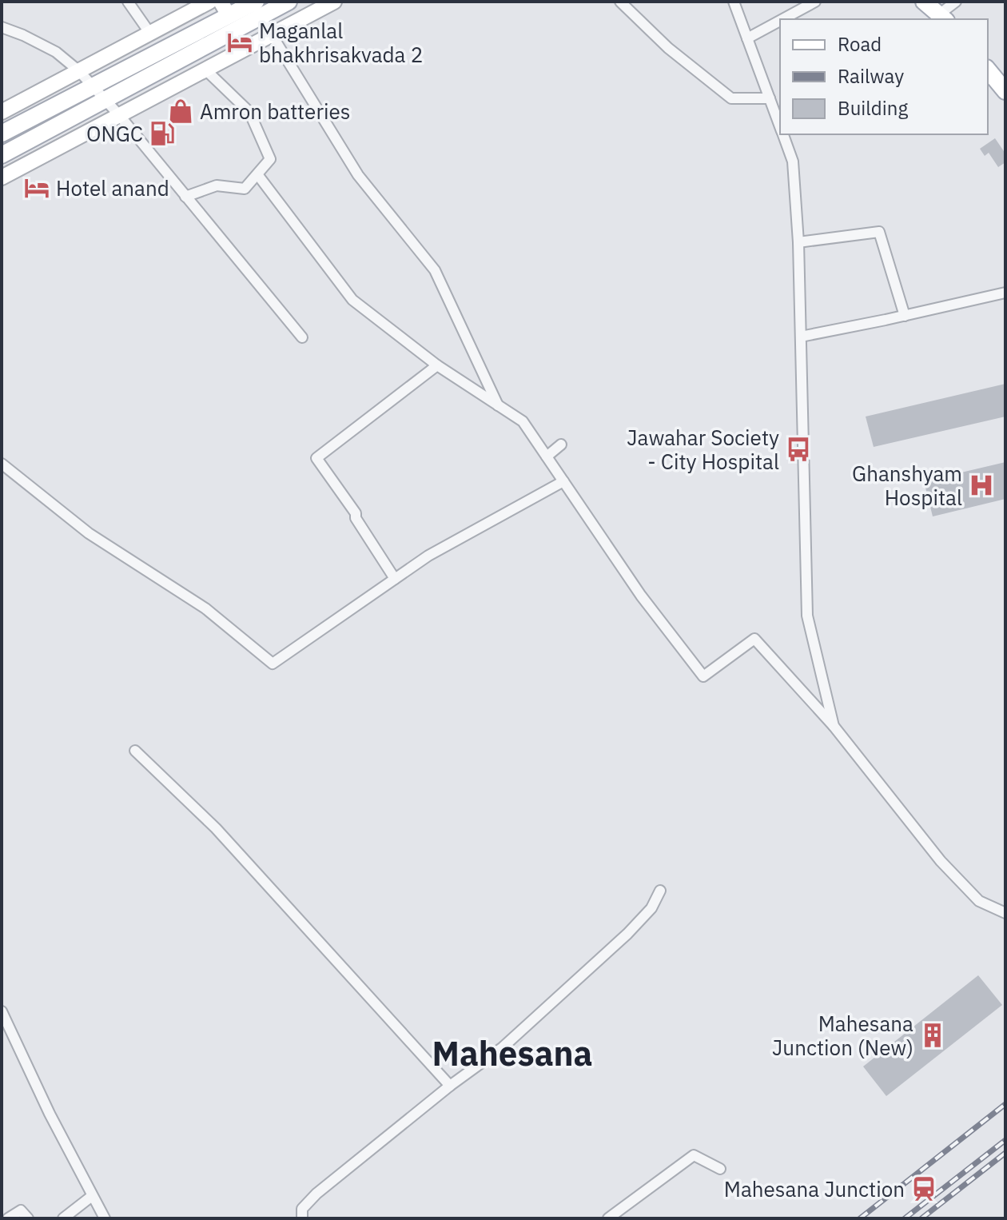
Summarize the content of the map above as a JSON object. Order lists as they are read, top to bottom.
{
  "districts": ["Mahesana"],
  "places": {
    "hotel": ["Maganlal bhakhrisakvada 2", "Hotel anand"],
    "shop": ["Amron batteries"],
    "fuel station": ["ONGC"],
    "bus stop": ["Jawahar Society - City Hospital"],
    "hospital": ["Ghanshyam Hospital"],
    "building": ["Mahesana Junction (New)"],
    "station": ["Mahesana Junction"]
  },
  "legend": ["Road", "Railway", "Building"]
}
